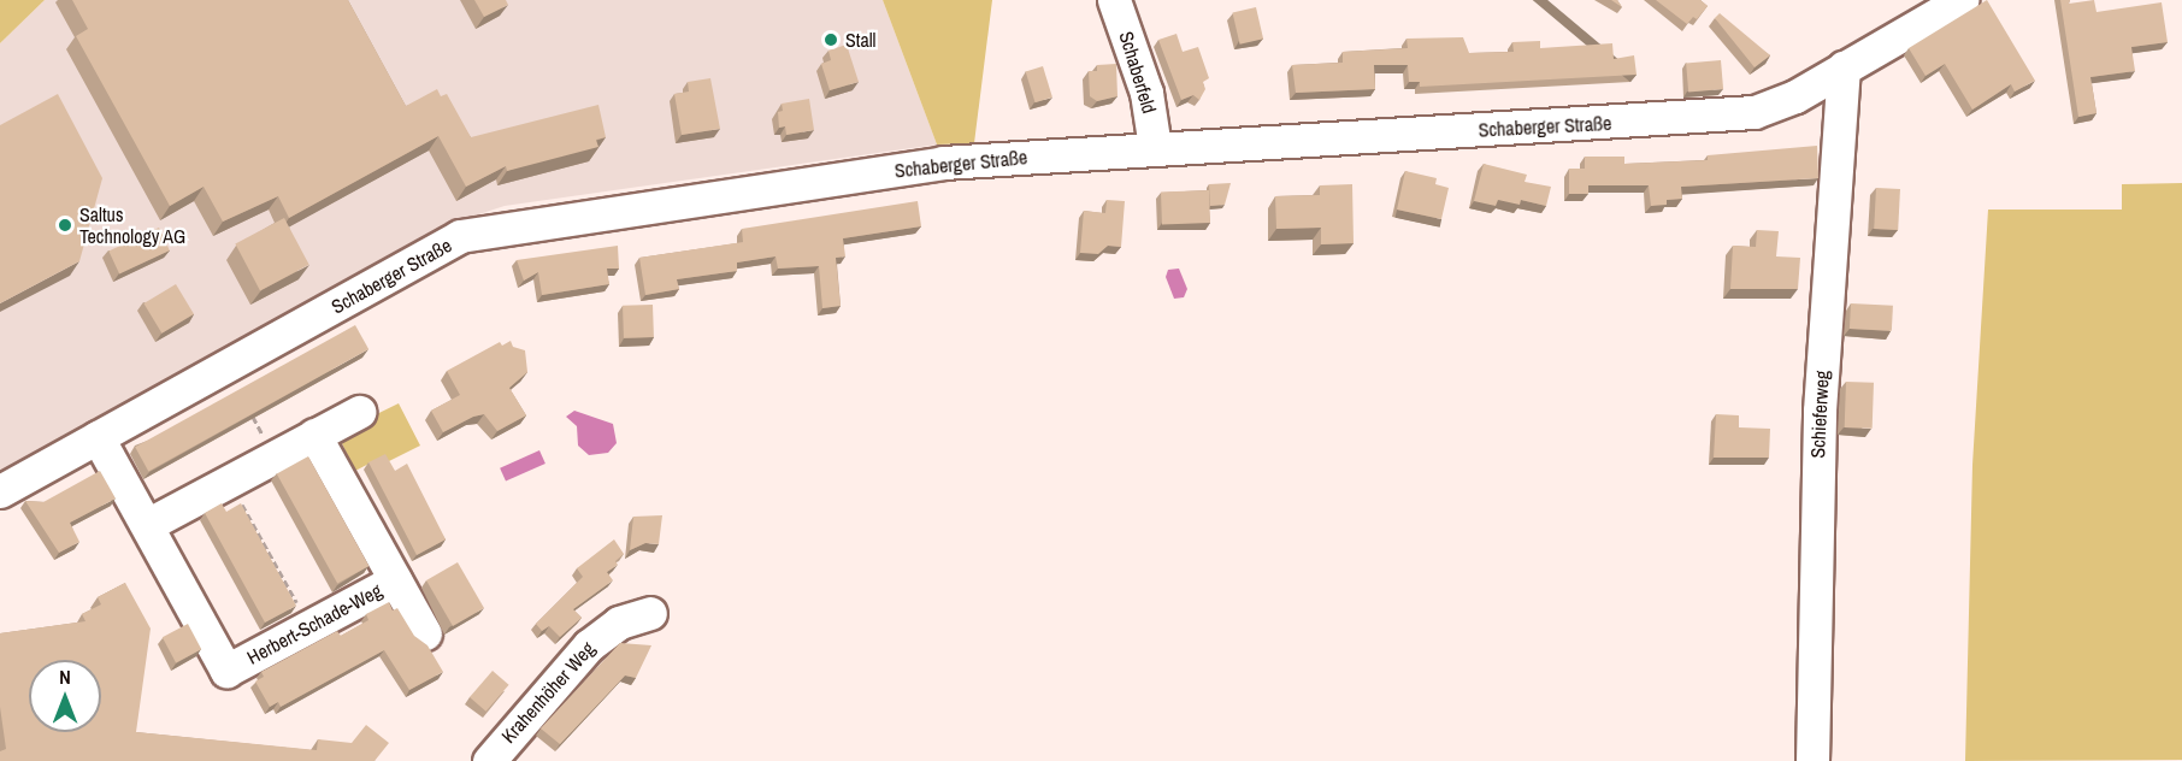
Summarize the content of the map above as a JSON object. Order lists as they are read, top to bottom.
{
  "streets": {
    "street": [
      "Schaberfeld",
      "Schaberger Straße",
      "Schieferweg",
      "Herbert-Schade-Weg",
      "Krahenhöher Weg"
    ]
  },
  "crossings": [
    ["Schaberfeld", "Schaberger Straße"],
    ["Schaberger Straße", "Schieferweg"],
    ["Schaberger Straße", "Herbert-Schade-Weg"]
  ],
  "places": ["Stall", "Saltus Technology AG"],
  "north": "top"
}
